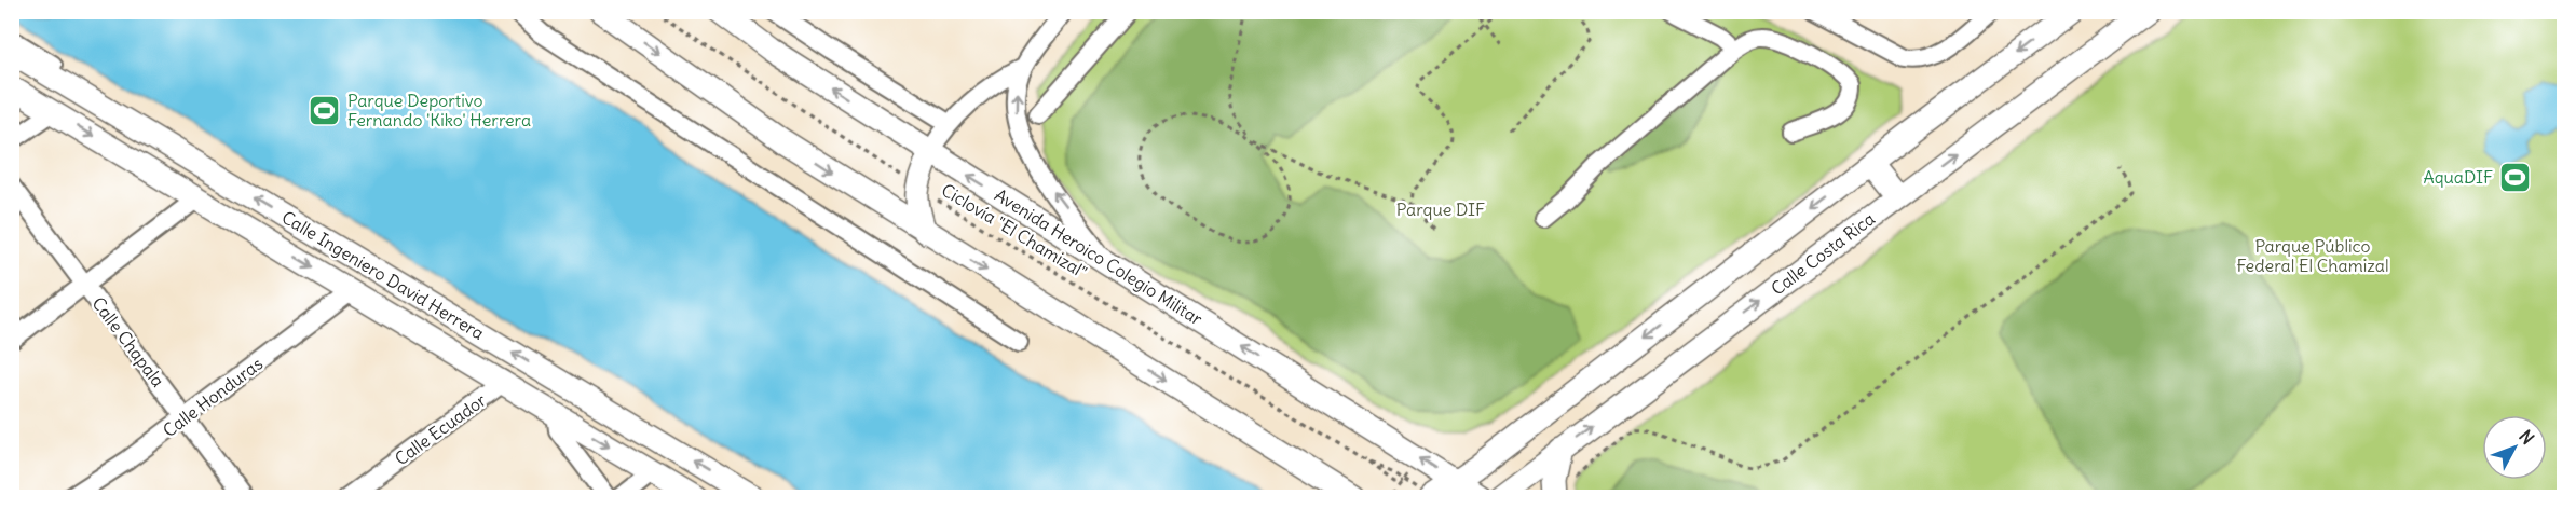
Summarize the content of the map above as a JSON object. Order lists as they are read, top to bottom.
{
  "streets": {
    "main road": ["Calle Costa Rica", "Avenida Heroico Colegio Militar", "Calle Ingeniero David Herrera"],
    "street": ["Calle Chapala", "Calle Honduras", "Calle Ecuador"],
    "path": ["Ciclovía \"El Chamizal\""]
  },
  "crossings": [
    ["Calle Ingeniero David Herrera", "Calle Honduras"],
    ["Calle Ingeniero David Herrera", "Calle Ecuador"],
    ["Calle Chapala", "Calle Honduras"]
  ],
  "parks": ["Parque DIF", "Parque Público Federal El Chamizal"],
  "places": {
    "sports": ["Parque Deportivo Fernando 'Kiko' Herrera", "AquaDIF"]
  },
  "north": "top right"
}
